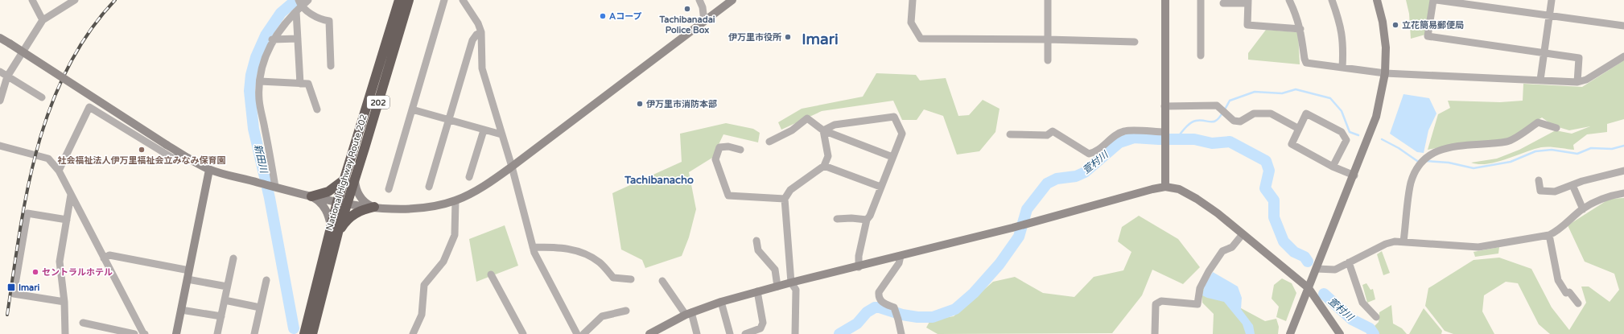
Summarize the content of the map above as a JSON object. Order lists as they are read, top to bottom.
{
  "streets": {
    "highway": ["202", "National Highway Route 202"]
  },
  "districts": ["Imari", "Tachibanacho"],
  "water": ["新田川", "萱村川"],
  "places": {
    "other": [
      "Tachibanadai Police Box",
      "Aコープ",
      "立花簡易郵便局",
      "伊万里市役所",
      "伊万里市消防本部",
      "社会福祉法人伊万里福祉会立みなみ保育園",
      "セントラルホテル"
    ],
    "transit": ["Imari"]
  }
}
